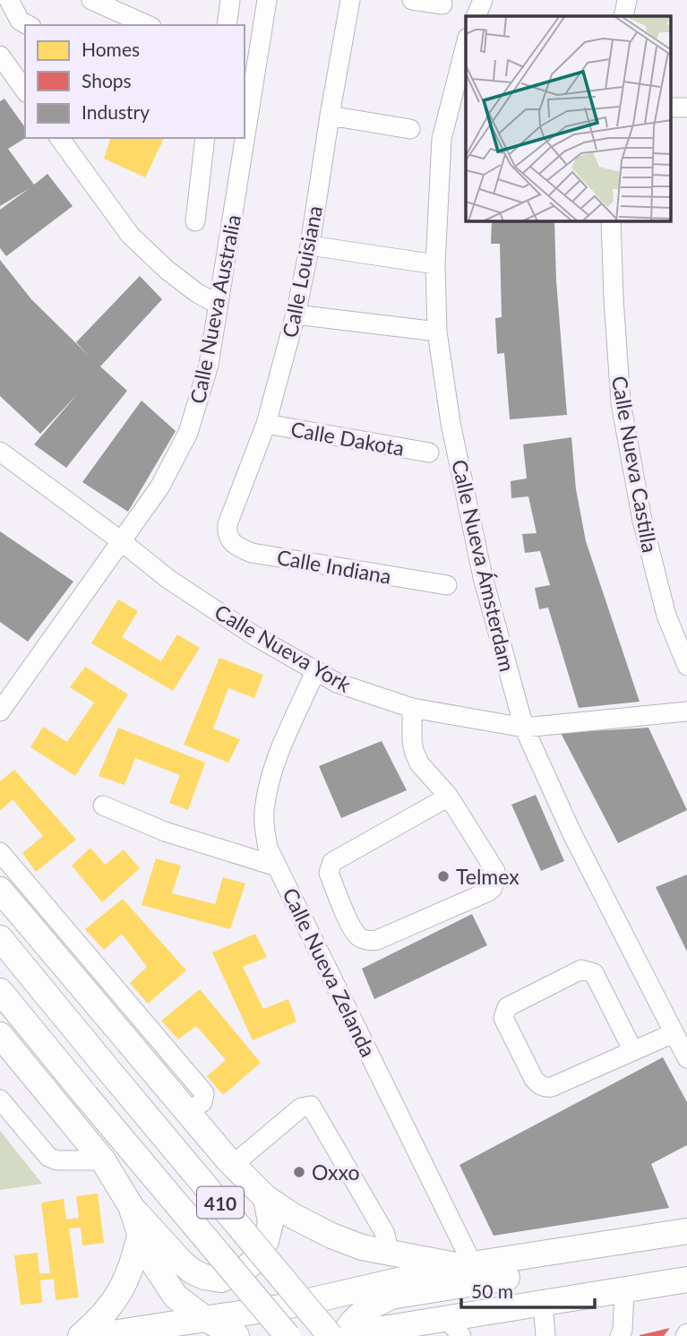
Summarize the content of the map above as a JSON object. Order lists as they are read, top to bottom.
{
  "streets": {
    "main road": ["410"],
    "street": [
      "Calle Louisiana",
      "Calle Nueva Australia",
      "Calle Dakota",
      "Calle Nueva Castilla",
      "Calle Nueva Ámsterdam",
      "Calle Indiana",
      "Calle Nueva York",
      "Calle Nueva Zelanda"
    ]
  },
  "crossings": [
    ["Calle Louisiana", "Calle Dakota"],
    ["Calle Louisiana", "Calle Indiana"],
    ["Calle Nueva Australia", "Calle Nueva York"],
    ["Calle Nueva Ámsterdam", "Calle Nueva York"],
    ["Calle Nueva York", "Calle Nueva Zelanda"]
  ],
  "places": ["Telmex", "Oxxo"],
  "legend": ["Homes", "Shops", "Industry"],
  "scale_bar": "50 m"
}
